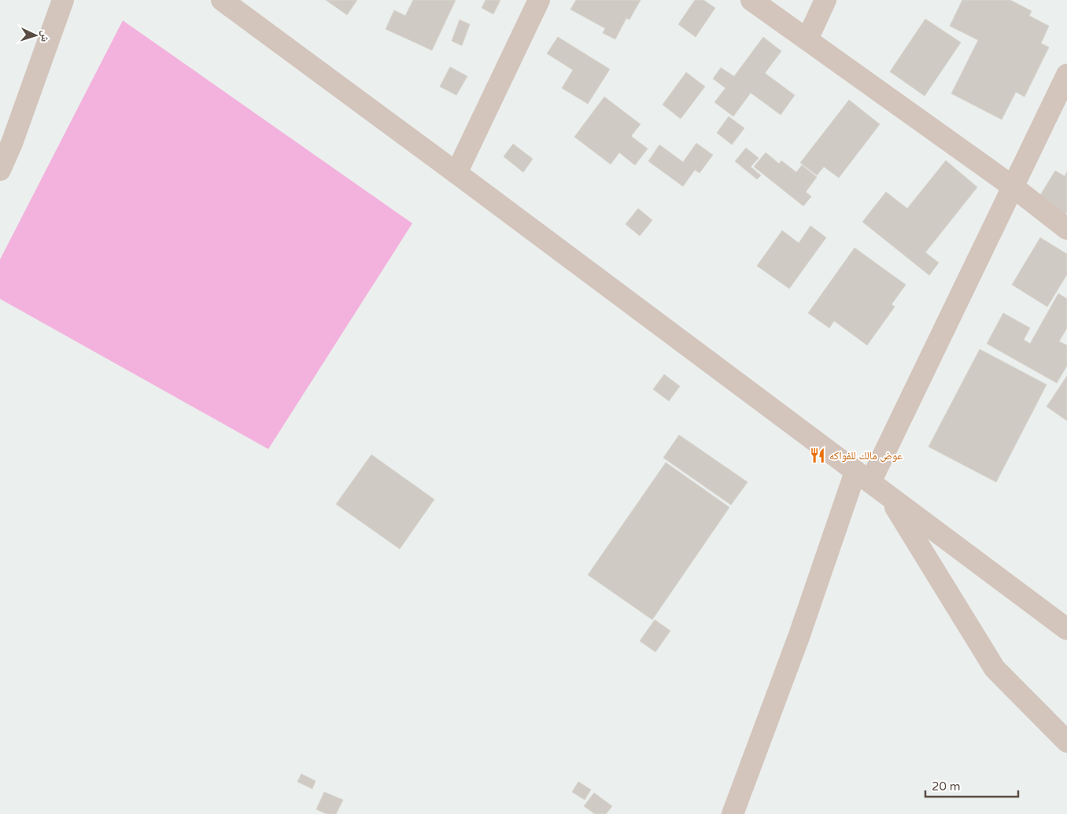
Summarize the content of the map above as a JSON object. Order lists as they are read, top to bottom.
{
  "places": {
    "restaurant": ["عوض مالك للفواكه"]
  },
  "scale_bar": "20 m",
  "north": "right"
}
